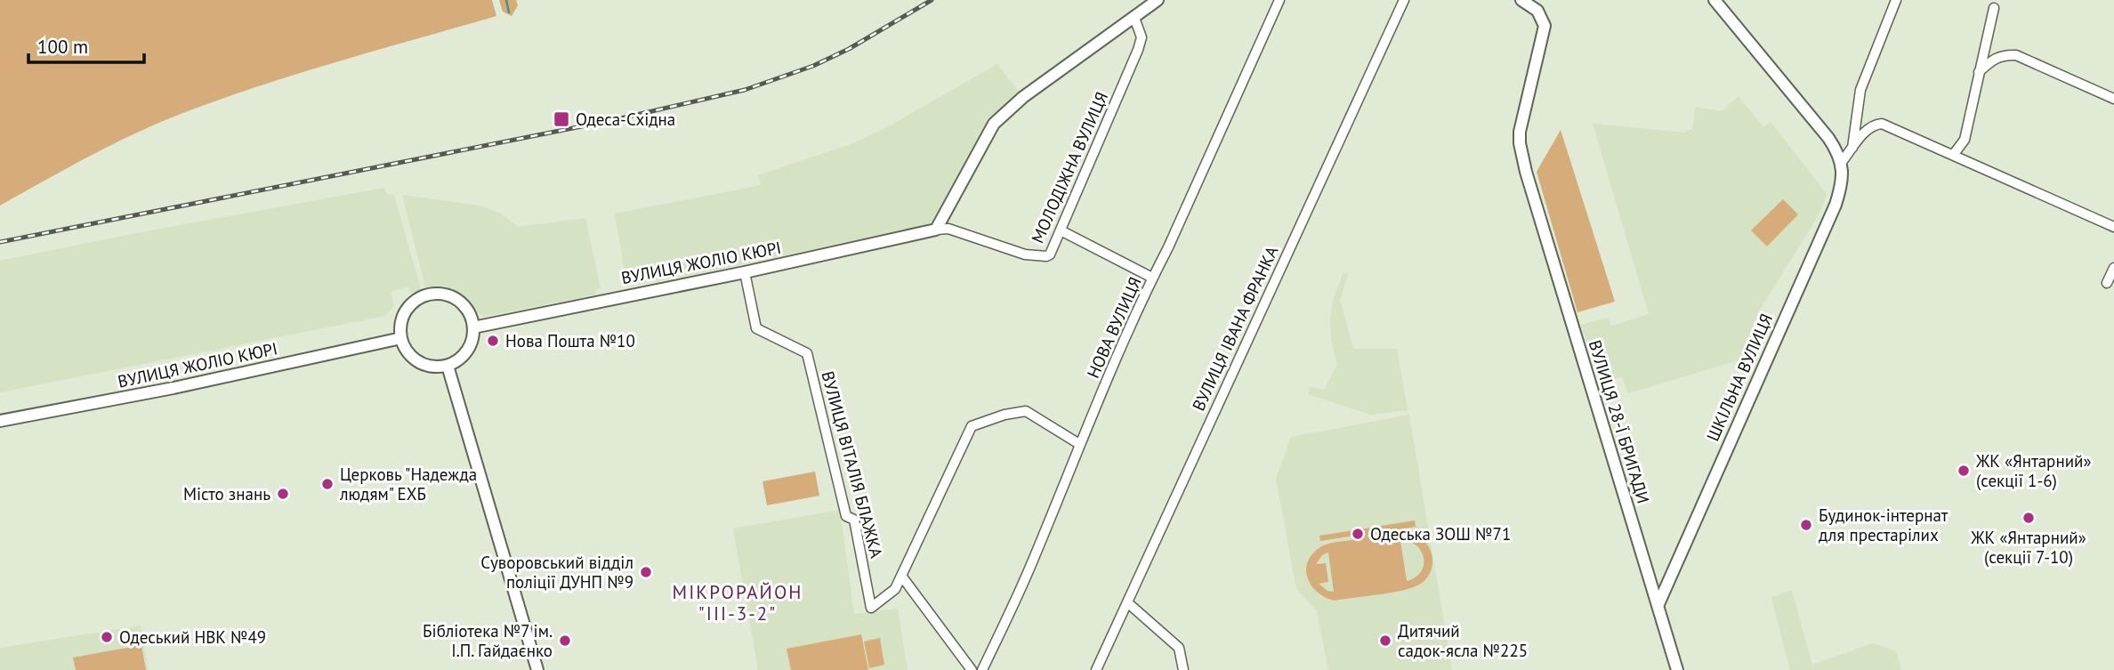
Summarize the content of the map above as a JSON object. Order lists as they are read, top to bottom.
{
  "streets": {
    "street": [
      "МОЛОДІЖНА ВУЛИЦЯ",
      "ВУЛИЦЯ ЖОЛІО КЮРІ",
      "НОВА ВУЛИЦЯ",
      "ВУЛИЦЯ ІВАНА ФРАНКА",
      "ШКІЛЬНА ВУЛИЦЯ",
      "ВУЛИЦЯ 28-Ї БРИГАДИ",
      "ВУЛИЦЯ ВІТАЛІЯ БЛАЖКА"
    ]
  },
  "crossings": [
    ["МОЛОДІЖНА ВУЛИЦЯ", "ВУЛИЦЯ ЖОЛІО КЮРІ"],
    ["ВУЛИЦЯ ЖОЛІО КЮРІ", "ВУЛИЦЯ ВІТАЛІЯ БЛАЖКА"],
    ["ШКІЛЬНА ВУЛИЦЯ", "ВУЛИЦЯ 28-Ї БРИГАДИ"]
  ],
  "districts": ["МІКРОРАЙОН \"ІІІ-3-2\""],
  "places": {
    "transit": ["Одеса-Східна"],
    "other": [
      "Нова Пошта №10",
      "ЖК «Янтарний» (секції 1-6)",
      "Церковь \"Надежда людям\" ЕХБ",
      "Місто знань",
      "ЖК «Янтарний» (секції 7-10)",
      "Будинок-інтернат для престарілих",
      "Одеська ЗОШ №71",
      "Суворовський відділ поліції ДУНП №9",
      "Одеський НВК №49",
      "Бібліотека №7 ім. І.П. Гайдаєнко",
      "Дитячий садок-ясла №225"
    ]
  },
  "scale_bar": "100 m"
}
